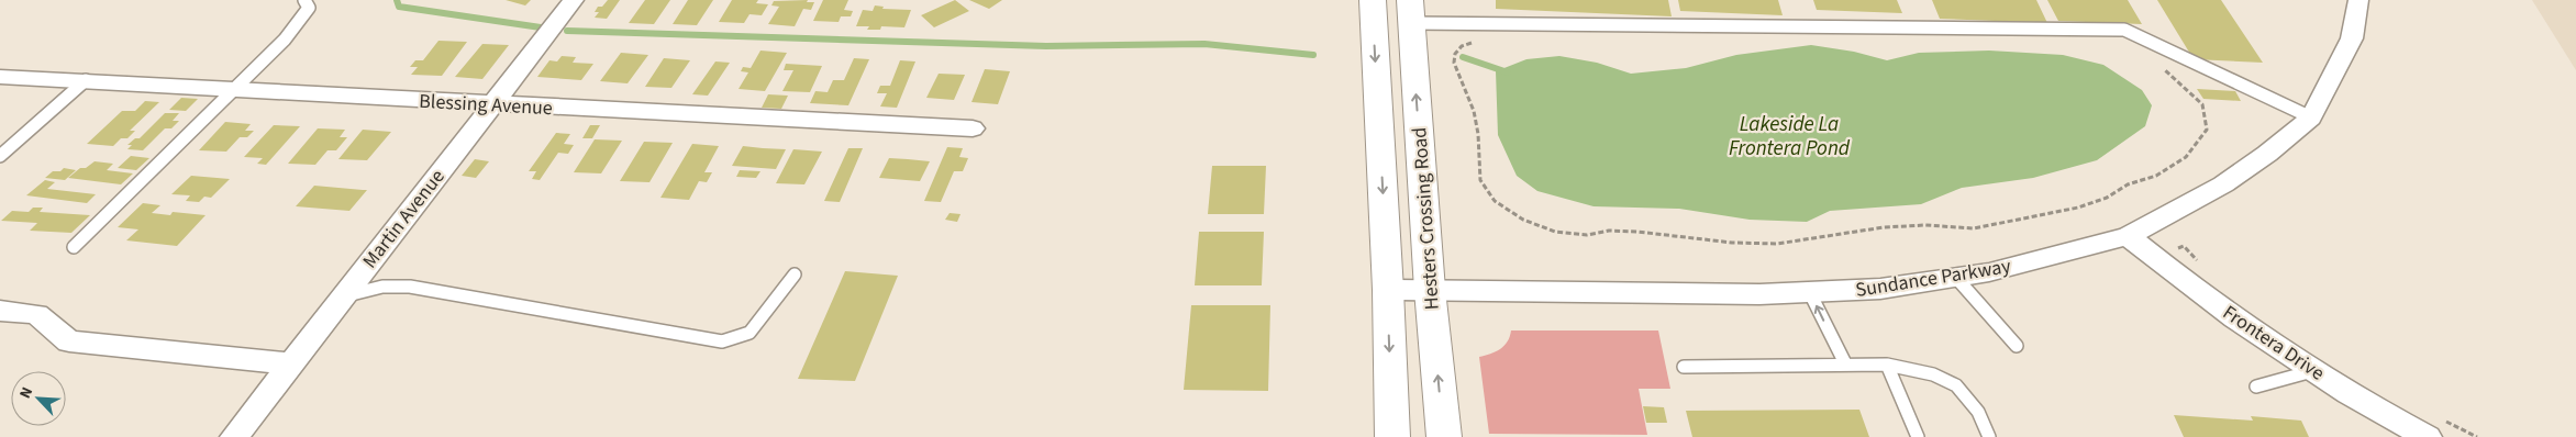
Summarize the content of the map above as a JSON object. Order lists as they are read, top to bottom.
{
  "streets": {
    "street": [
      "Blessing Avenue",
      "Martin Avenue",
      "Hesters Crossing Road",
      "Sundance Parkway",
      "Frontera Drive"
    ]
  },
  "crossings": [
    ["Blessing Avenue", "Martin Avenue"],
    ["Hesters Crossing Road", "Sundance Parkway"],
    ["Sundance Parkway", "Frontera Drive"]
  ],
  "water": ["Lakeside La Frontera Pond"],
  "north": "top left"
}
